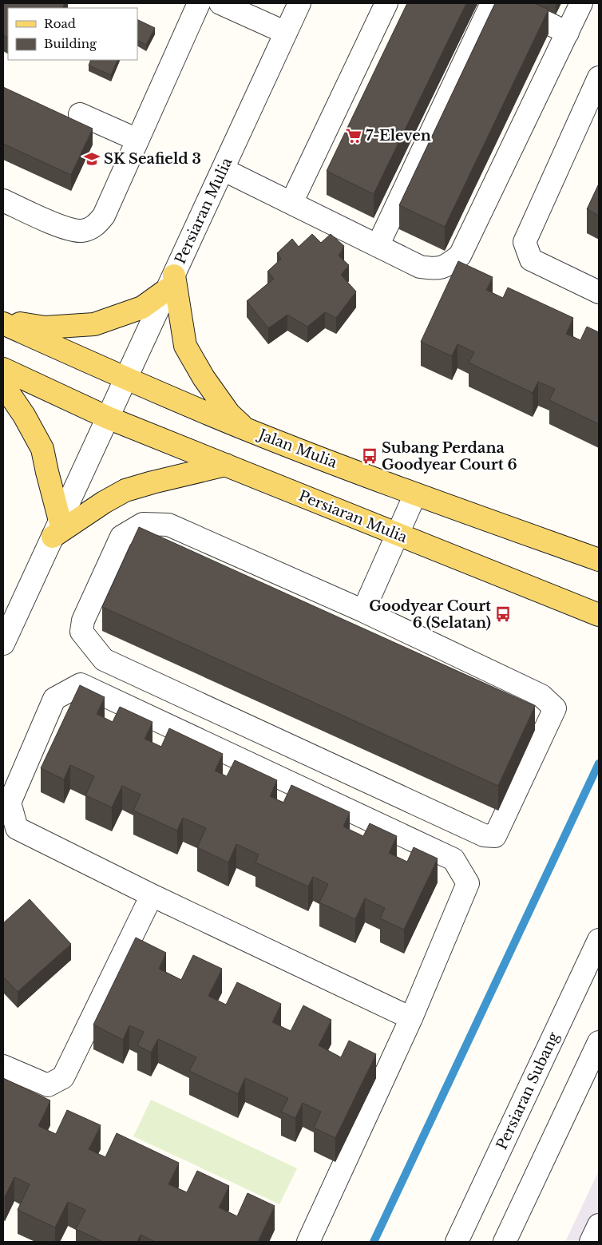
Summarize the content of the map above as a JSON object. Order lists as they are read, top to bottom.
{
  "streets": {
    "main road": ["Persiaran Mulia", "Jalan Mulia"],
    "street": ["Persiaran Subang"]
  },
  "crossings": [
    ["Persiaran Mulia", "Jalan Mulia"]
  ],
  "places": {
    "supermarket": ["7-Eleven"],
    "school or university": ["SK Seafield 3"],
    "bus stop": ["Subang Perdana Goodyear Court 6", "Goodyear Court 6 (Selatan)"]
  },
  "legend": ["Road", "Building"]
}
